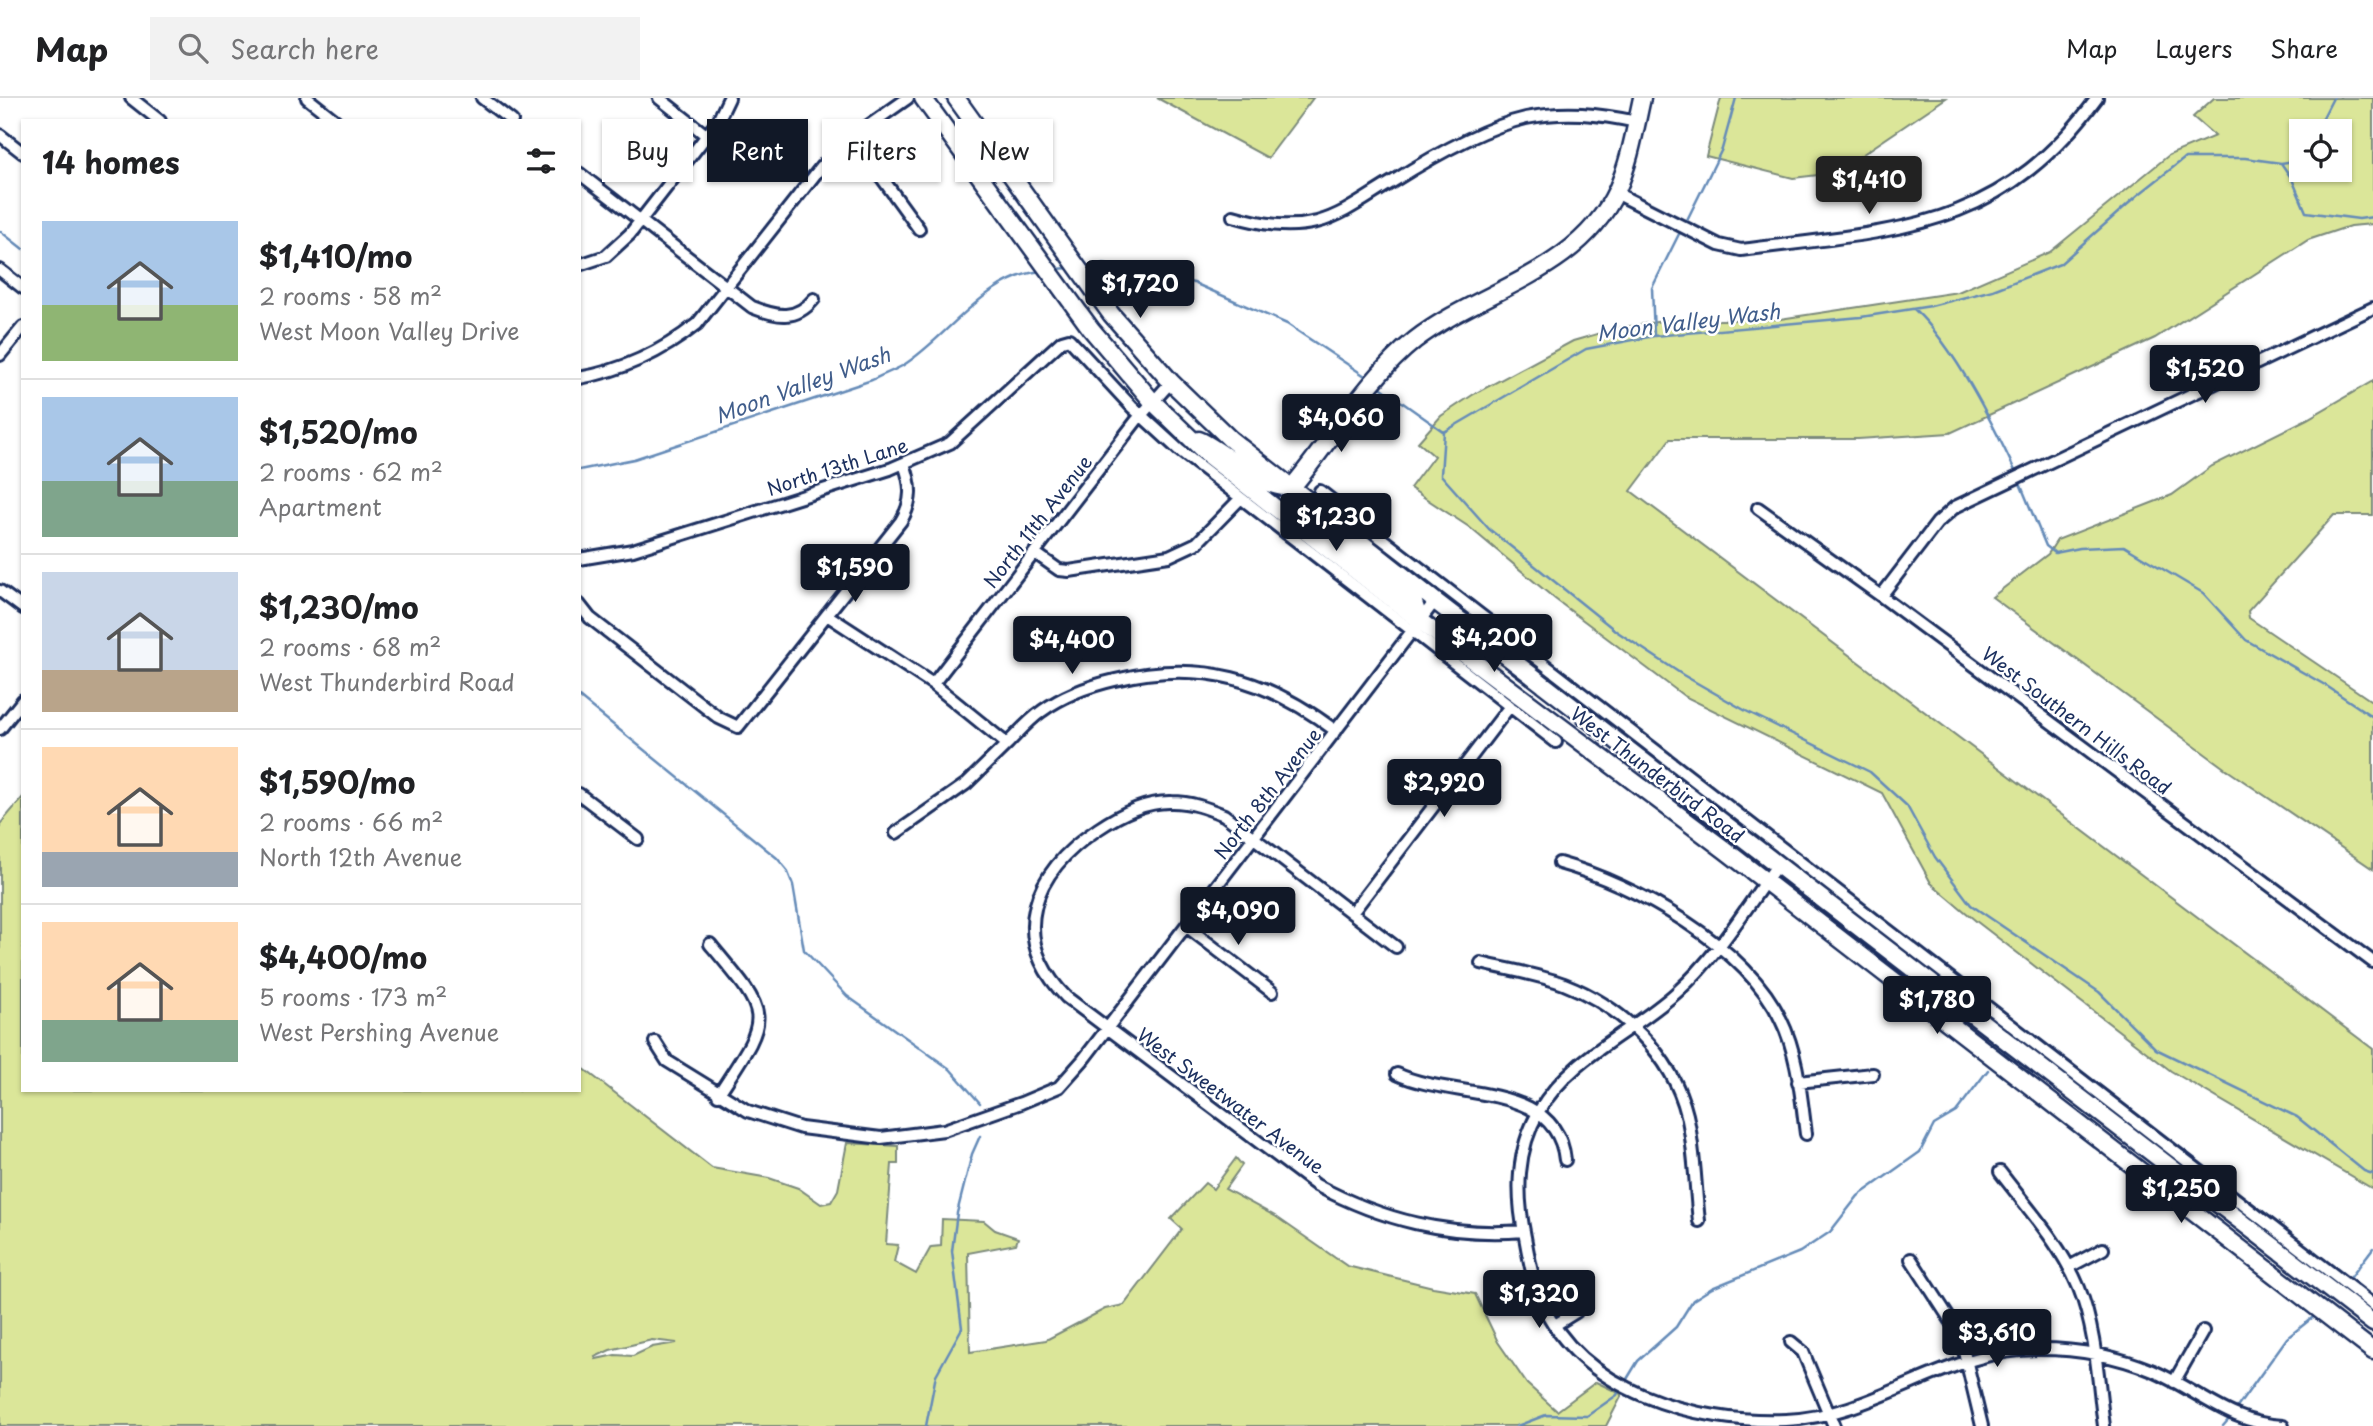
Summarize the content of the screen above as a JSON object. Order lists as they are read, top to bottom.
{
  "streets": {
    "main road": ["West Thunderbird Road"],
    "street": [
      "North 13th Lane",
      "North 11th Avenue",
      "West Southern Hills Road",
      "North 8th Avenue",
      "West Sweetwater Avenue"
    ]
  },
  "crossings": [
    ["North 13th Lane", "West Thunderbird Road"],
    ["North 11th Avenue", "West Thunderbird Road"],
    ["West Thunderbird Road", "North 8th Avenue"],
    ["North 8th Avenue", "West Sweetwater Avenue"]
  ],
  "water": ["Moon Valley Wash"],
  "page": {
    "header": "Map",
    "search": "Search here",
    "nav": ["Map", "Layers", "Share"],
    "chip": [
      "Buy",
      "Rent",
      "Filters",
      "New"
    ],
    "heading": "14 homes",
    "price": [
      "$1,410",
      "$1,720",
      "$1,520",
      "$4,060",
      "$1,230",
      "$1,590",
      "$4,200",
      "$4,400",
      "$2,920",
      "$4,090",
      "$1,780",
      "$1,250",
      "$1,320",
      "$3,610"
    ],
    "list": [
      {
        "name": "$1,410/mo",
        "note": "2 rooms · 58 m² · West Moon Valley Drive"
      },
      {
        "name": "$1,520/mo",
        "note": "2 rooms · 62 m² · Apartment"
      },
      {
        "name": "$1,230/mo",
        "note": "2 rooms · 68 m² · West Thunderbird Road"
      },
      {
        "name": "$1,590/mo",
        "note": "2 rooms · 66 m² · North 12th Avenue"
      },
      {
        "name": "$4,400/mo",
        "note": "5 rooms · 173 m² · West Pershing Avenue"
      }
    ]
  }
}
